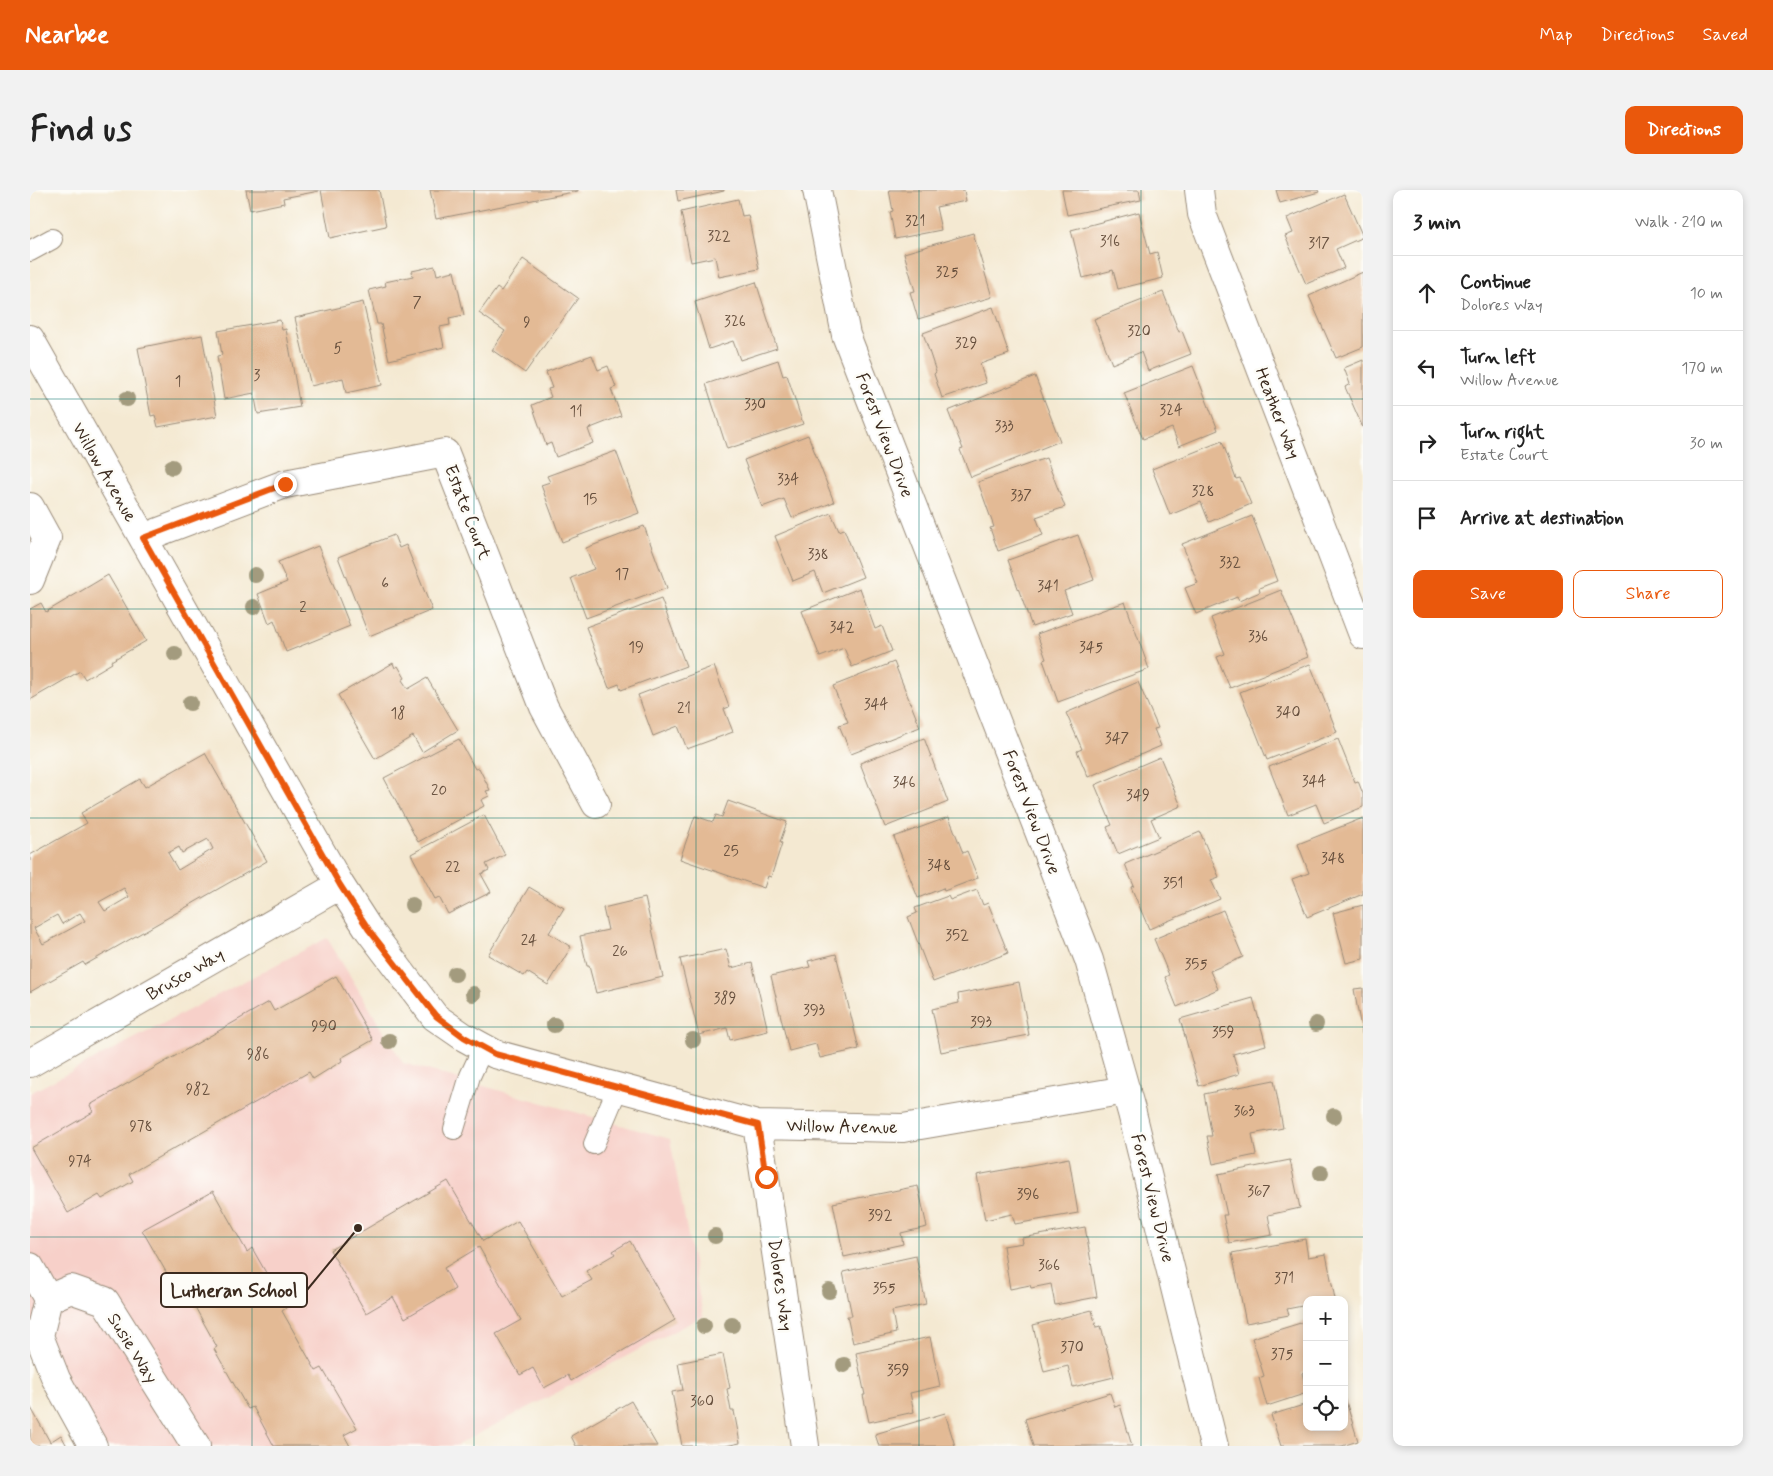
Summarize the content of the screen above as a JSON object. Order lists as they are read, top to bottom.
{
  "streets": {
    "street": [
      "Heather Way",
      "Forest View Drive",
      "Willow Avenue",
      "Estate Court",
      "Brusco Way",
      "Dolores Way",
      "Susie Way"
    ]
  },
  "crossings": [
    ["Forest View Drive", "Willow Avenue"],
    ["Willow Avenue", "Estate Court"],
    ["Willow Avenue", "Brusco Way"],
    ["Willow Avenue", "Dolores Way"]
  ],
  "places": ["Lutheran School"],
  "house_numbers": [
    "321",
    "322",
    "316",
    "317",
    "325",
    "7",
    "326",
    "9",
    "320",
    "329",
    "5",
    "3",
    "1",
    "330",
    "324",
    "11",
    "333",
    "334",
    "328",
    "337",
    "15",
    "338",
    "332",
    "17",
    "6",
    "341",
    "2",
    "342",
    "336",
    "19",
    "345",
    "344",
    "21",
    "340",
    "18",
    "347",
    "344",
    "346",
    "20",
    "349",
    "25",
    "348",
    "348",
    "22",
    "351",
    "352",
    "24",
    "26",
    "355",
    "389",
    "393",
    "393",
    "990",
    "359",
    "986",
    "982",
    "363",
    "978",
    "974",
    "367",
    "396",
    "392",
    "366",
    "371",
    "355",
    "370",
    "375",
    "359",
    "360"
  ],
  "page": {
    "header": "Nearbee",
    "nav": ["Map", "Directions", "Saved"],
    "buttons": [
      "Directions",
      ["Save", "Share"]
    ],
    "title": "Find us",
    "heading": ["3 min", "Walk · 210 m"],
    "list": [
      ["Continue", "Dolores Way", "10 m"],
      ["Turn left", "Willow Avenue", "170 m"],
      ["Turn right", "Estate Court", "30 m"],
      "Arrive at destination"
    ],
    "map_buttons": ["+", "−"]
  }
}
